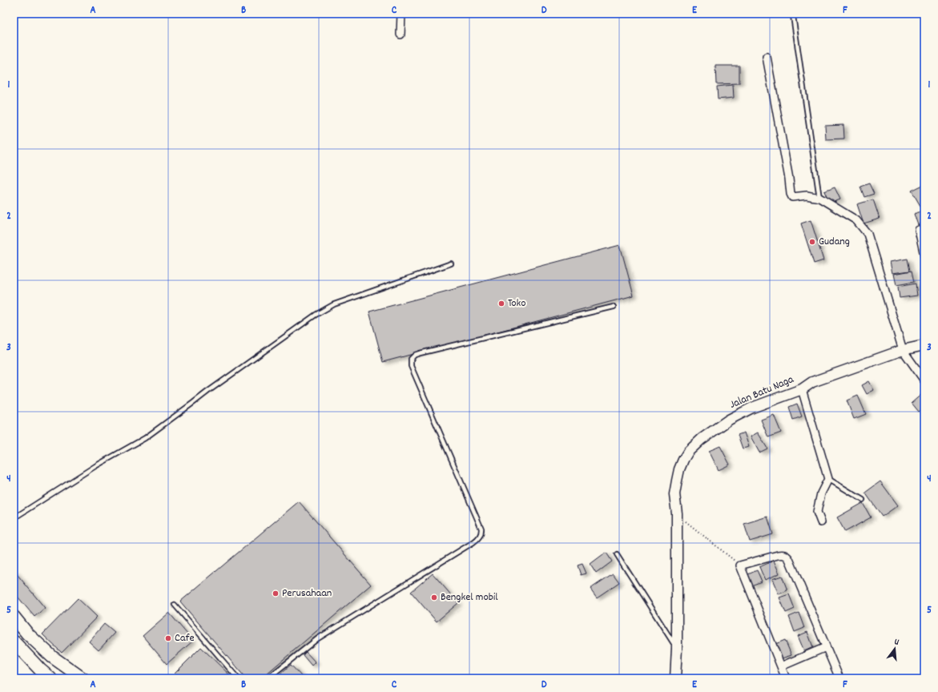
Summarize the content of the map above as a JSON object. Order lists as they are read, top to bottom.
{
  "streets": {
    "street": ["Jalan Batu Naga"]
  },
  "places": [
    "Gudang",
    "Toko",
    "Perusahaan",
    "Bengkel mobil",
    "Cafe"
  ],
  "north": "top",
  "grid": {
    "columns": [
      "A",
      "B",
      "C",
      "D",
      "E",
      "F"
    ],
    "rows": [
      "1",
      "2",
      "3",
      "4",
      "5"
    ]
  }
}
